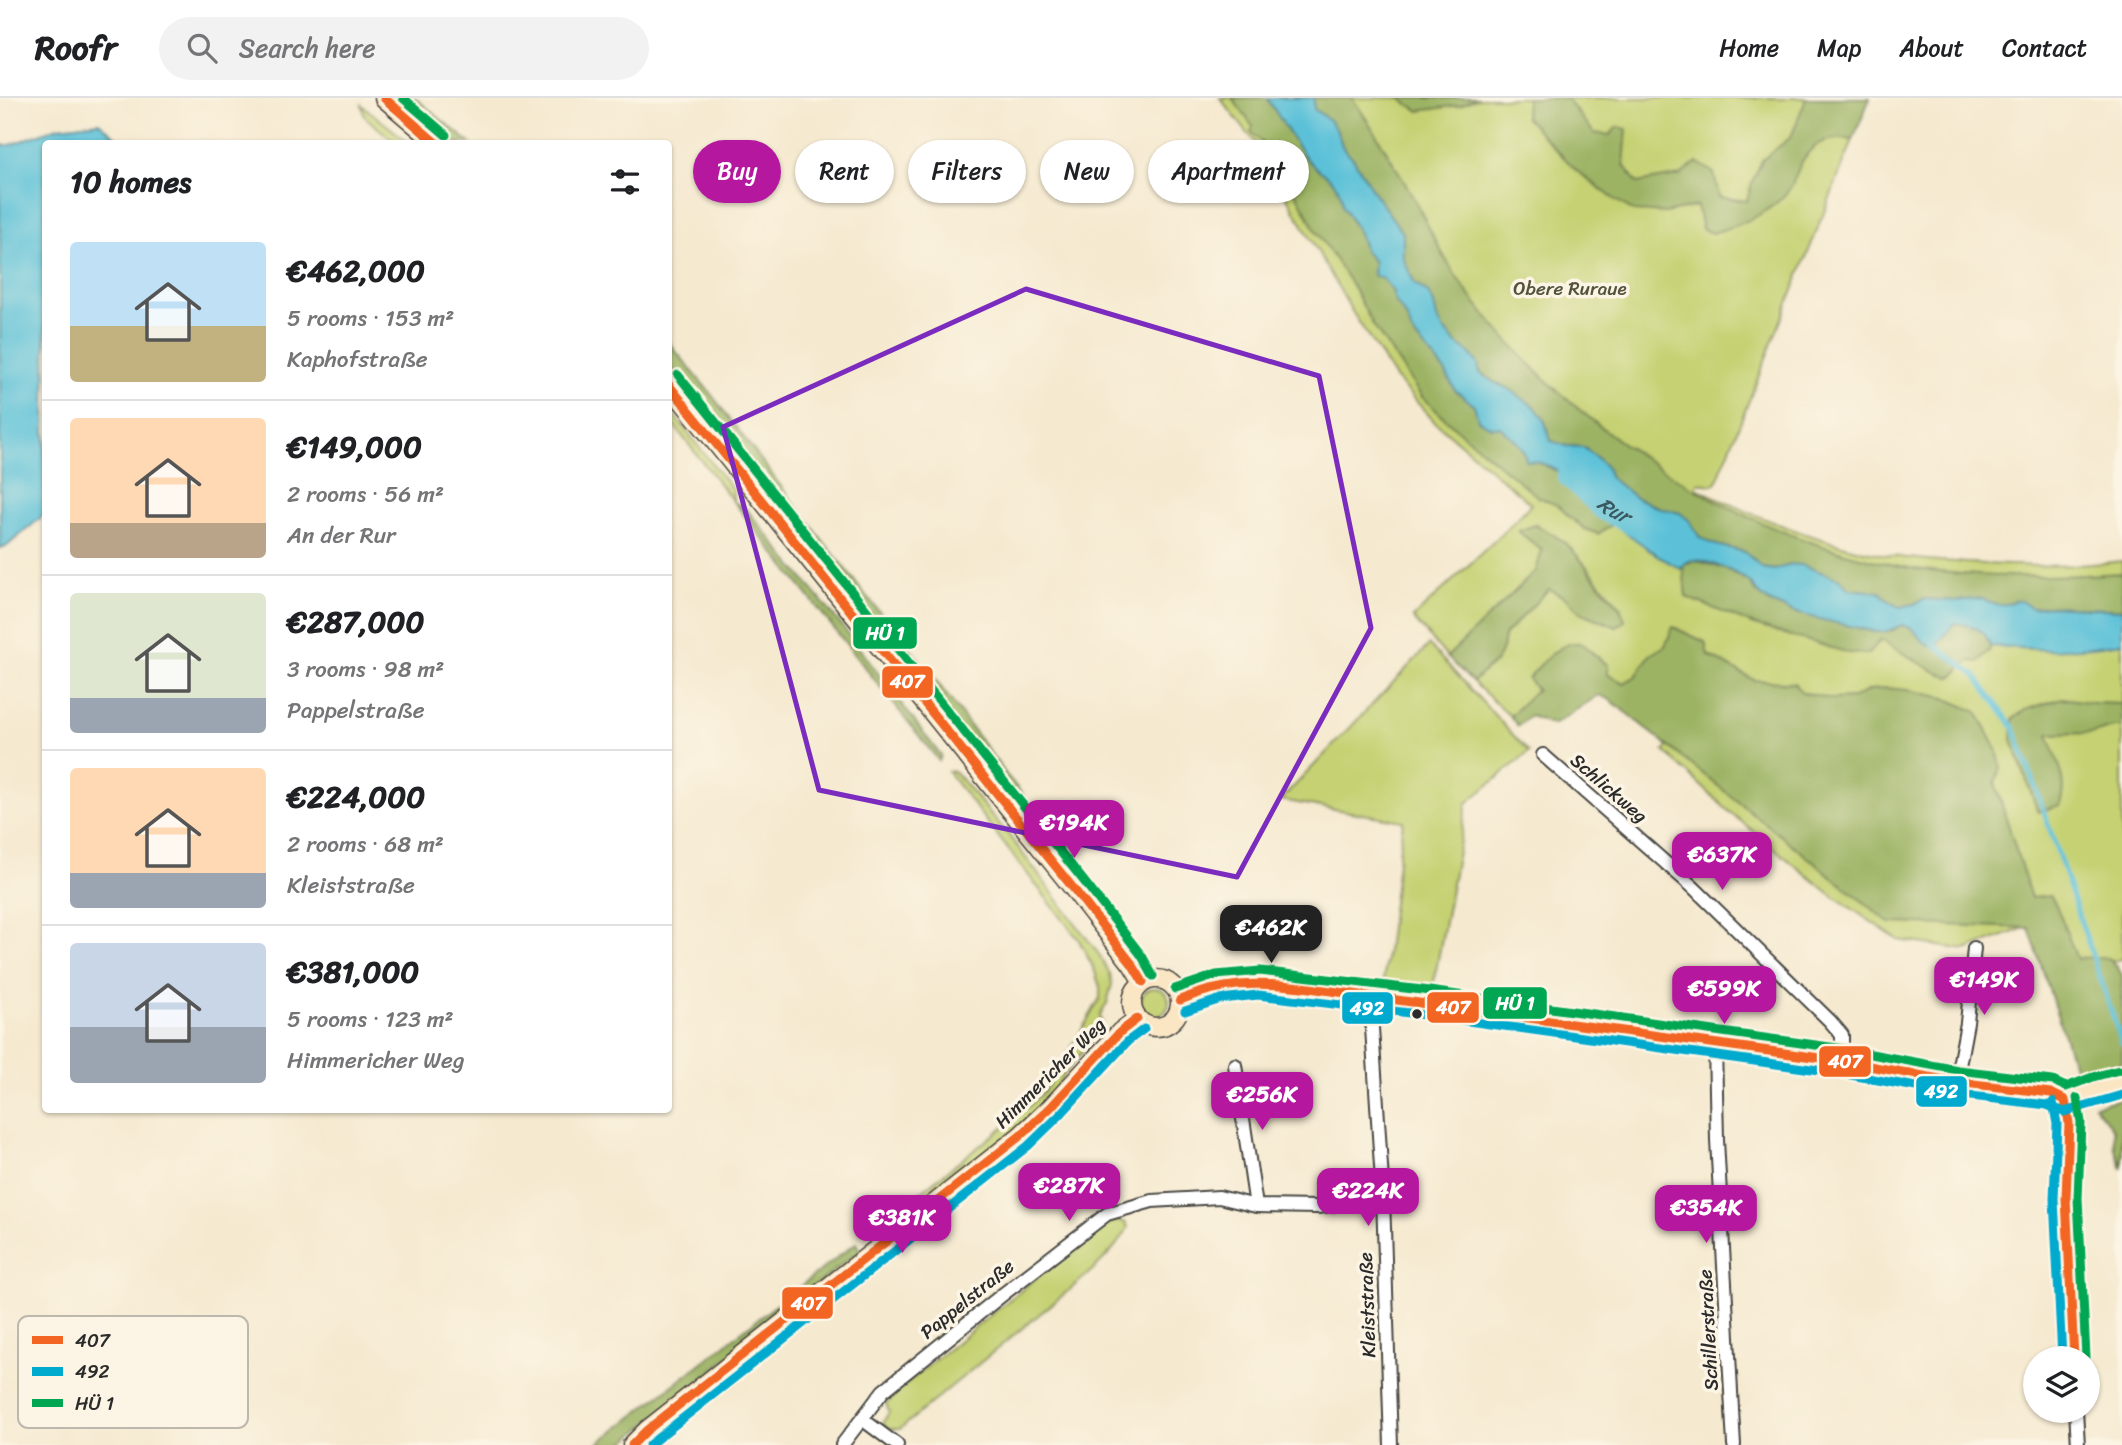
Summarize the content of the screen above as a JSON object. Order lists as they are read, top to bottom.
{
  "streets": {
    "main road": ["Himmericher Weg"],
    "street": [
      "Schlickweg",
      "Pappelstraße",
      "Kleiststraße",
      "Schillerstraße"
    ]
  },
  "crossings": [
    ["Pappelstraße", "Kleiststraße"]
  ],
  "water": ["Rur"],
  "parks": ["Obere Ruraue"],
  "lines": ["transit line 407", "transit line 492"],
  "legend": ["407", "492", "HÜ 1"],
  "page": {
    "header": "Roofr",
    "search": "Search here",
    "nav": [
      "Home",
      "Map",
      "About",
      "Contact"
    ],
    "chip": [
      "Buy",
      "Rent",
      "Filters",
      "New",
      "Apartment"
    ],
    "heading": "10 homes",
    "list": [
      {
        "name": "€462,000",
        "note": "5 rooms · 153 m² · Kaphofstraße"
      },
      {
        "name": "€149,000",
        "note": "2 rooms · 56 m² · An der Rur"
      },
      {
        "name": "€287,000",
        "note": "3 rooms · 98 m² · Pappelstraße"
      },
      {
        "name": "€224,000",
        "note": "2 rooms · 68 m² · Kleiststraße"
      },
      {
        "name": "€381,000",
        "note": "5 rooms · 123 m² · Himmericher Weg"
      }
    ],
    "price": [
      "€194K",
      "€637K",
      "€462K",
      "€149K",
      "€599K",
      "€256K",
      "€287K",
      "€224K",
      "€354K",
      "€381K"
    ]
  }
}
